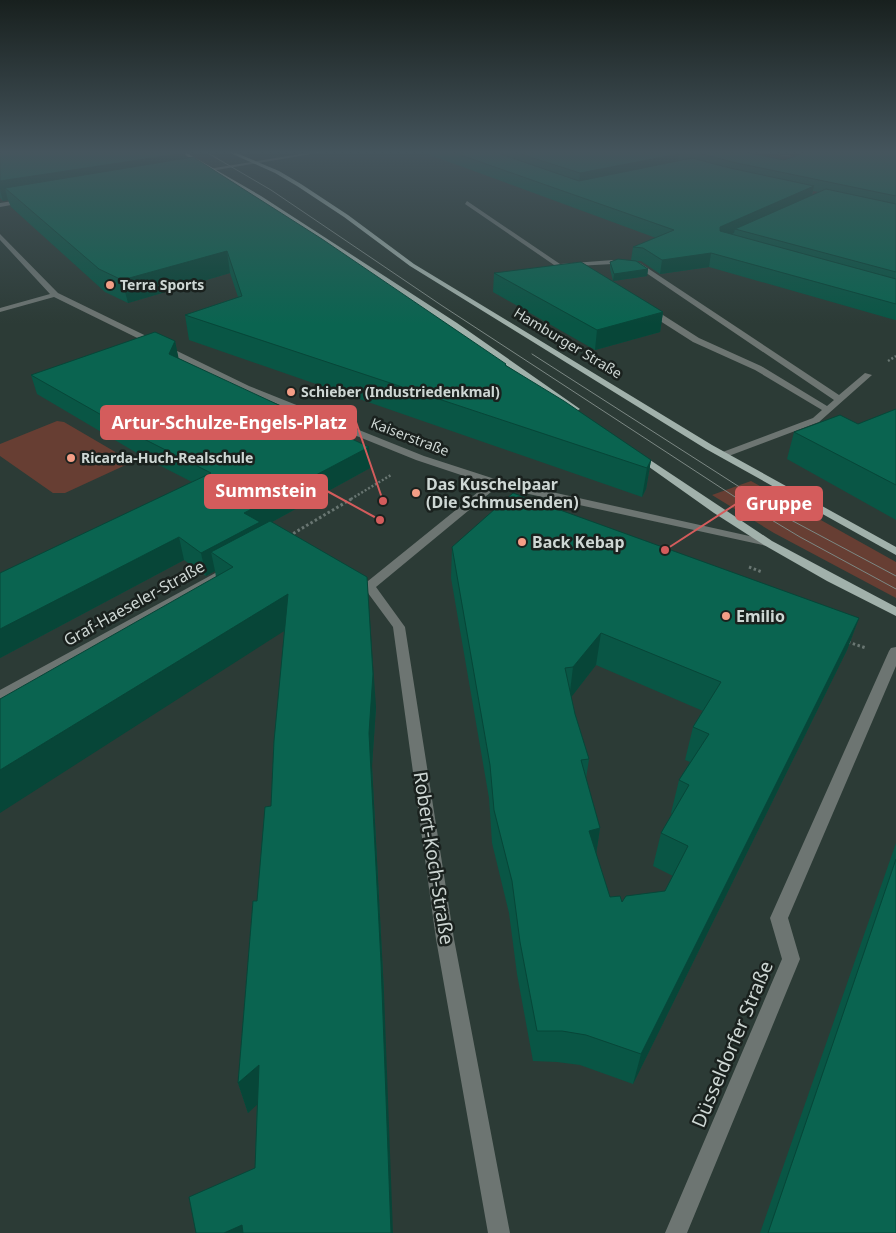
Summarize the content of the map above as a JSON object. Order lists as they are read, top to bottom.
{
  "streets": {
    "main road": ["Hamburger Straße"],
    "street": [
      "Kaiserstraße",
      "Graf-Haeseler-Straße",
      "Robert-Koch-Straße",
      "Düsseldorfer Straße"
    ]
  },
  "places": [
    "Terra Sports",
    "Schieber (Industriedenkmal)",
    "Ricarda-Huch-Realschule",
    "Das Kuschelpaar (Die Schmusenden)",
    "Artur-Schulze-Engels-Platz",
    "Summstein",
    "Back Kebap",
    "Gruppe",
    "Emilio"
  ]
}
